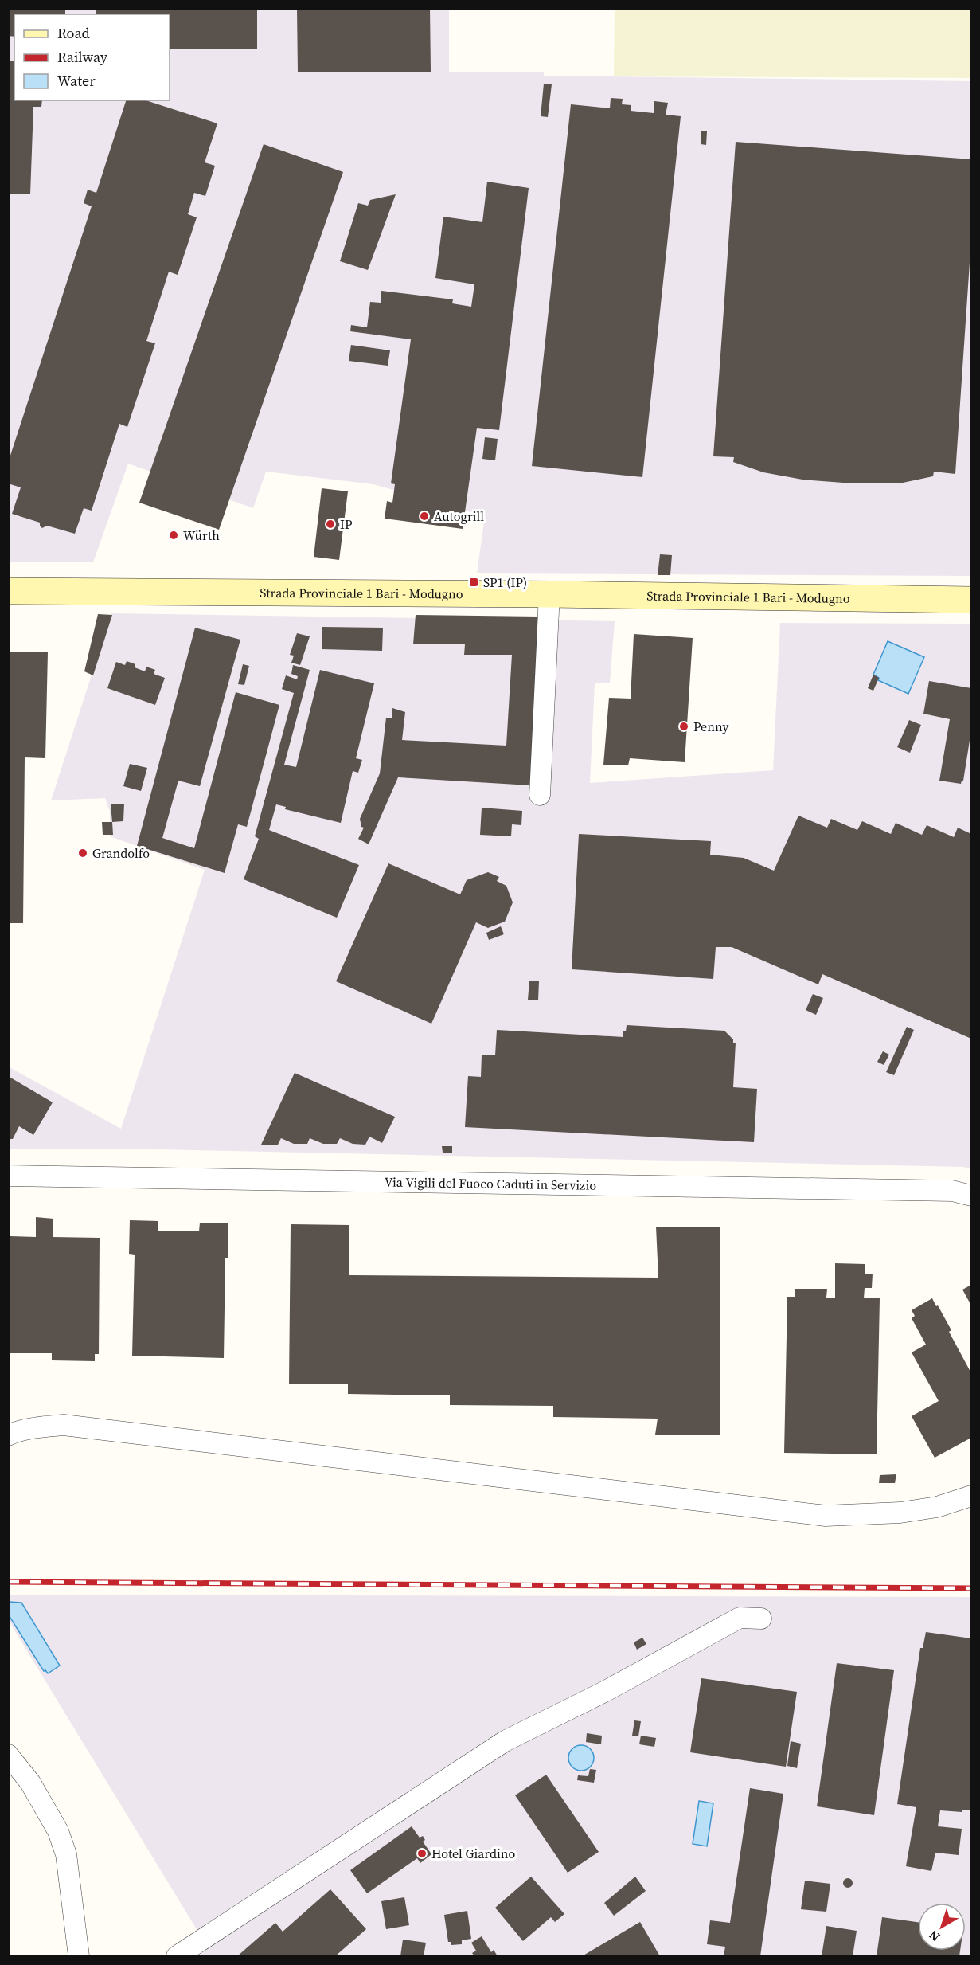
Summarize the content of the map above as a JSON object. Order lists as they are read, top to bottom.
{
  "streets": {
    "street": ["Strada Provinciale 1 Bari - Modugno", "Via Vigili del Fuoco Caduti in Servizio"]
  },
  "places": {
    "other": [
      "Autogrill",
      "IP",
      "Würth",
      "Penny",
      "Grandolfo",
      "Hotel Giardino"
    ],
    "transit": ["SP1 (IP)"]
  },
  "legend": ["Road", "Railway", "Water"],
  "north": "bottom left"
}
